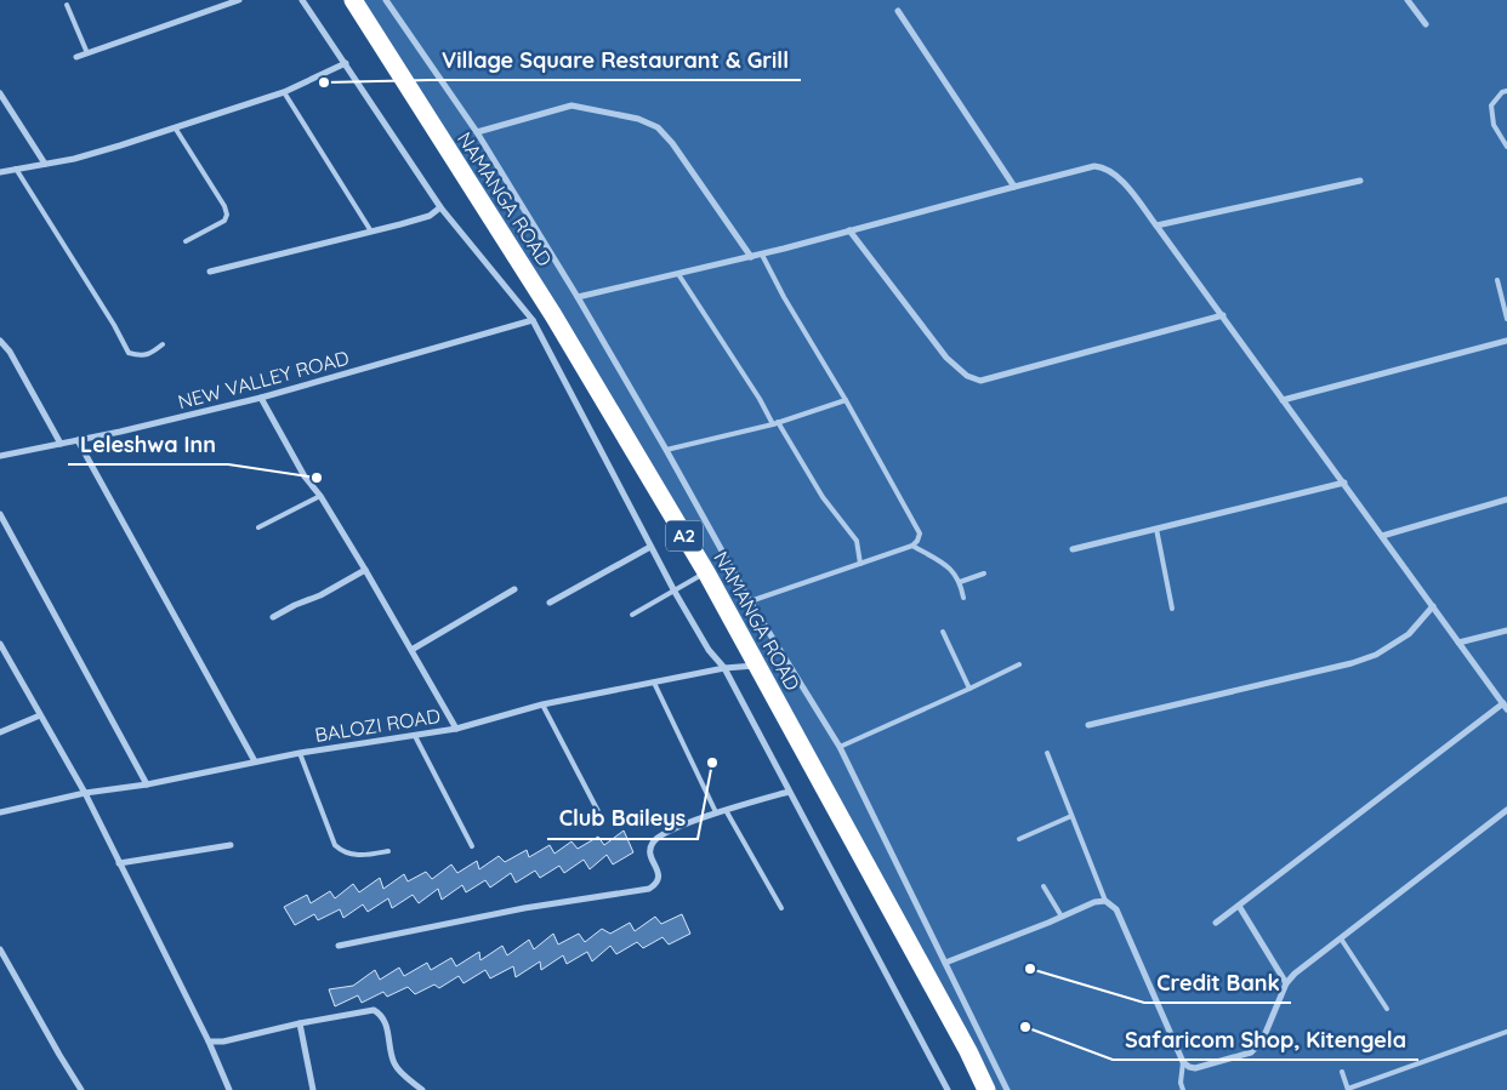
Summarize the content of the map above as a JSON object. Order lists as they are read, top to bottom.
{
  "streets": {
    "highway": ["NAMANGA ROAD", "A2"],
    "street": ["NEW VALLEY ROAD", "BALOZI ROAD"]
  },
  "crossings": [
    ["NAMANGA ROAD", "BALOZI ROAD"]
  ],
  "places": [
    "Village Square Restaurant & Grill",
    "Leleshwa Inn",
    "Club Baileys",
    "Credit Bank",
    "Safaricom Shop, Kitengela"
  ]
}
